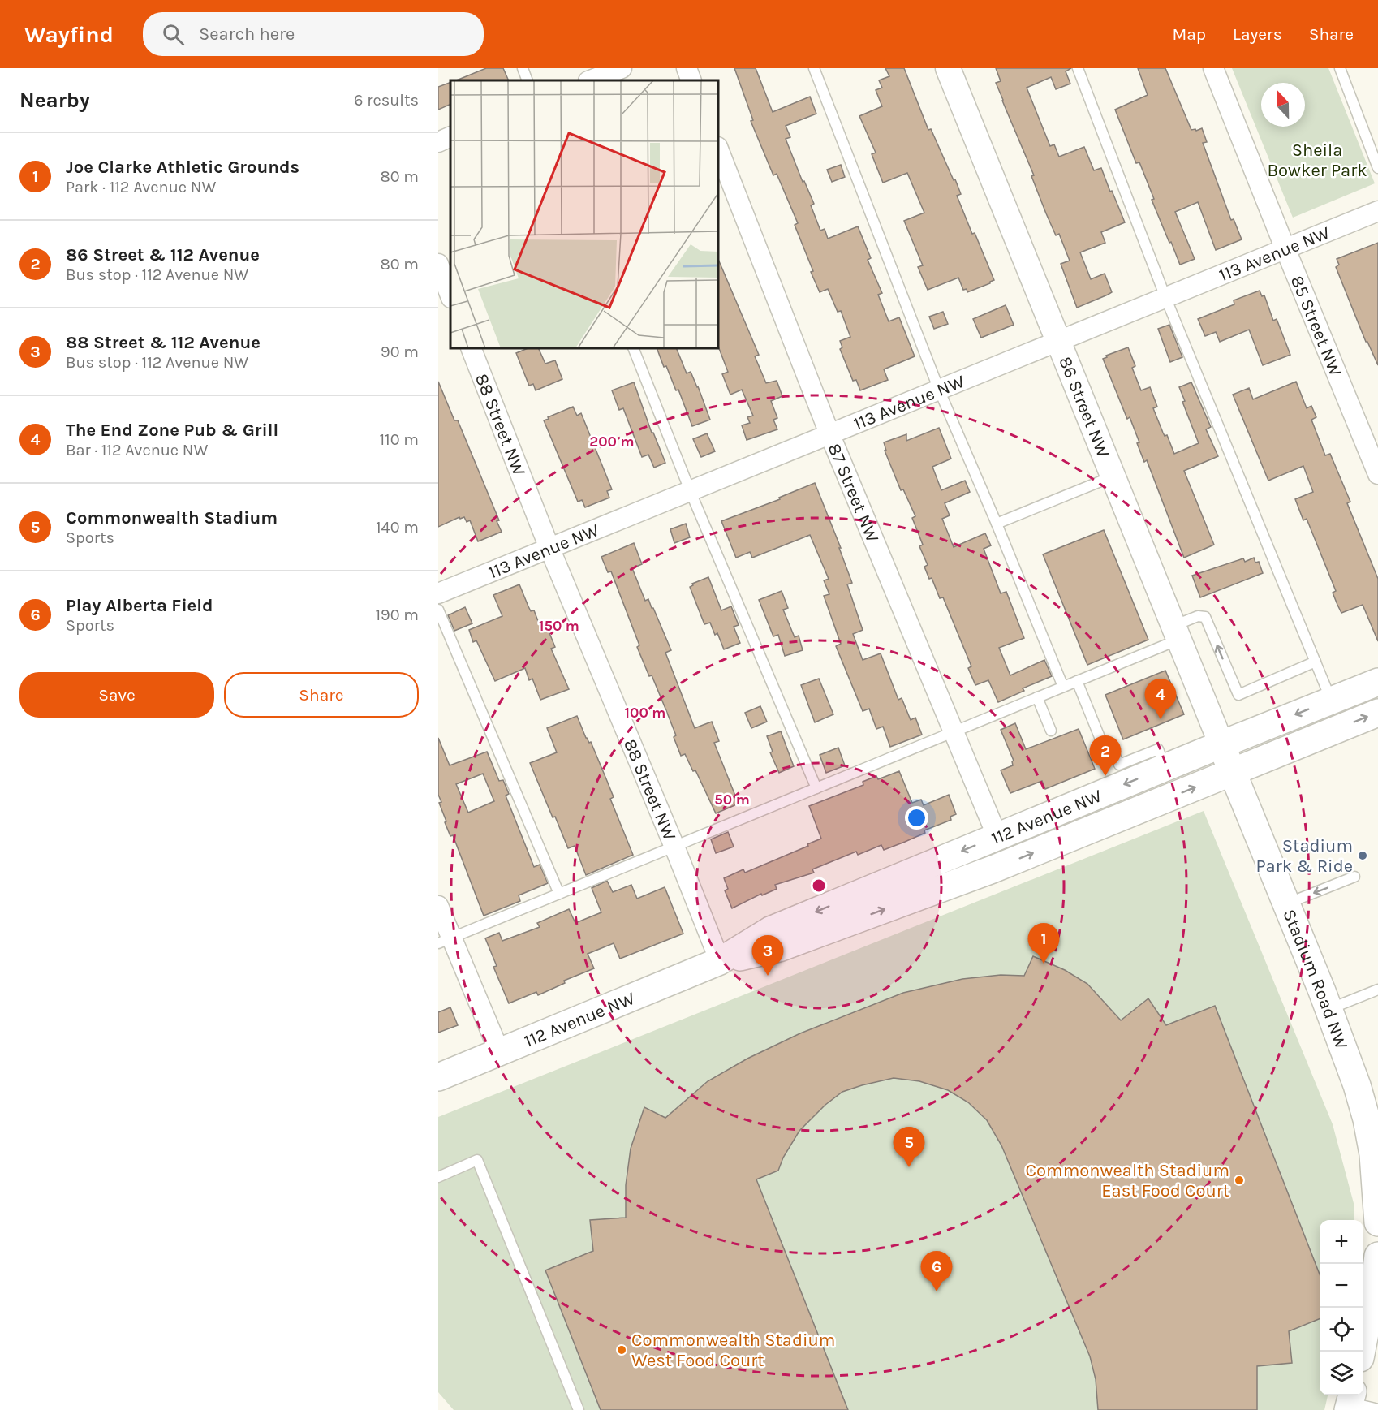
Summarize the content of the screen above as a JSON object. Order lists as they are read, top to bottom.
{
  "streets": {
    "main road": ["112 Avenue NW", "Stadium Road NW"],
    "street": [
      "113 Avenue NW",
      "85 Street NW",
      "86 Street NW",
      "88 Street NW",
      "87 Street NW"
    ]
  },
  "crossings": [
    ["113 Avenue NW", "85 Street NW"],
    ["113 Avenue NW", "86 Street NW"],
    ["113 Avenue NW", "88 Street NW"],
    ["113 Avenue NW", "87 Street NW"],
    ["86 Street NW", "112 Avenue NW"],
    ["86 Street NW", "Stadium Road NW"],
    ["88 Street NW", "112 Avenue NW"],
    ["87 Street NW", "112 Avenue NW"],
    ["112 Avenue NW", "Stadium Road NW"]
  ],
  "parks": ["Sheila Bowker Park"],
  "places": ["Stadium Park & Ride", "Commonwealth Stadium East Food Court", "Commonwealth Stadium West Food Court"],
  "north": "top",
  "page": {
    "header": "Wayfind",
    "search": "Search here",
    "nav": ["Map", "Layers", "Share"],
    "heading": ["Nearby", "6 results"],
    "list": [
      {
        "mark": "1",
        "name": "Joe Clarke Athletic Grounds",
        "note": "Park · 112 Avenue NW",
        "value": "80 m"
      },
      {
        "mark": "2",
        "name": "86 Street & 112 Avenue",
        "note": "Bus stop · 112 Avenue NW",
        "value": "80 m"
      },
      {
        "mark": "3",
        "name": "88 Street & 112 Avenue",
        "note": "Bus stop · 112 Avenue NW",
        "value": "90 m"
      },
      {
        "mark": "4",
        "name": "The End Zone Pub & Grill",
        "note": "Bar · 112 Avenue NW",
        "value": "110 m"
      },
      {
        "mark": "5",
        "name": "Commonwealth Stadium",
        "note": "Sports",
        "value": "140 m"
      },
      {
        "mark": "6",
        "name": "Play Alberta Field",
        "note": "Sports",
        "value": "190 m"
      }
    ],
    "buttons": ["Save", "Share"],
    "pins": [
      "4",
      "2",
      "1",
      "3",
      "5",
      "6"
    ],
    "map_buttons": ["+", "−"]
  },
  "rings": [
    "200 m",
    "150 m",
    "100 m",
    "50 m"
  ]
}
